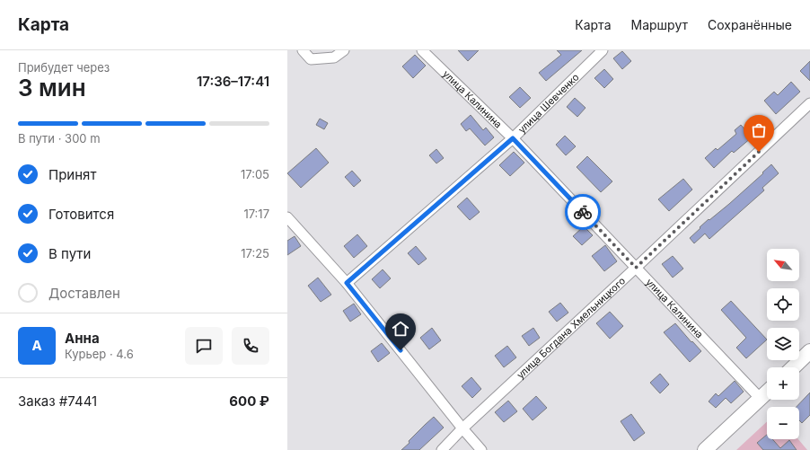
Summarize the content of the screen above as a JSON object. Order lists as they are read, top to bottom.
{
  "streets": {
    "street": ["улица Калинина", "улица Шевченко", "улица Богдана Хмельницкого"]
  },
  "crossings": [
    ["улица Калинина", "улица Шевченко"],
    ["улица Калинина", "улица Богдана Хмельницкого"]
  ],
  "north": "top left",
  "page": {
    "header": "Карта",
    "nav": ["Карта", "Маршрут", "Сохранённые"],
    "heading": ["3 мин", "Прибудет через", "17:36–17:41"],
    "panel": [
      "Анна",
      "Курьер · 4.6",
      "Заказ #7441",
      "600 ₽"
    ],
    "bar": "В пути · 300 m",
    "list": [
      ["Принят", "17:05"],
      ["Готовится", "17:17"],
      ["В пути", "17:25"],
      "Доставлен"
    ],
    "map_buttons": ["+", "−"],
    "round": "А"
  }
}
